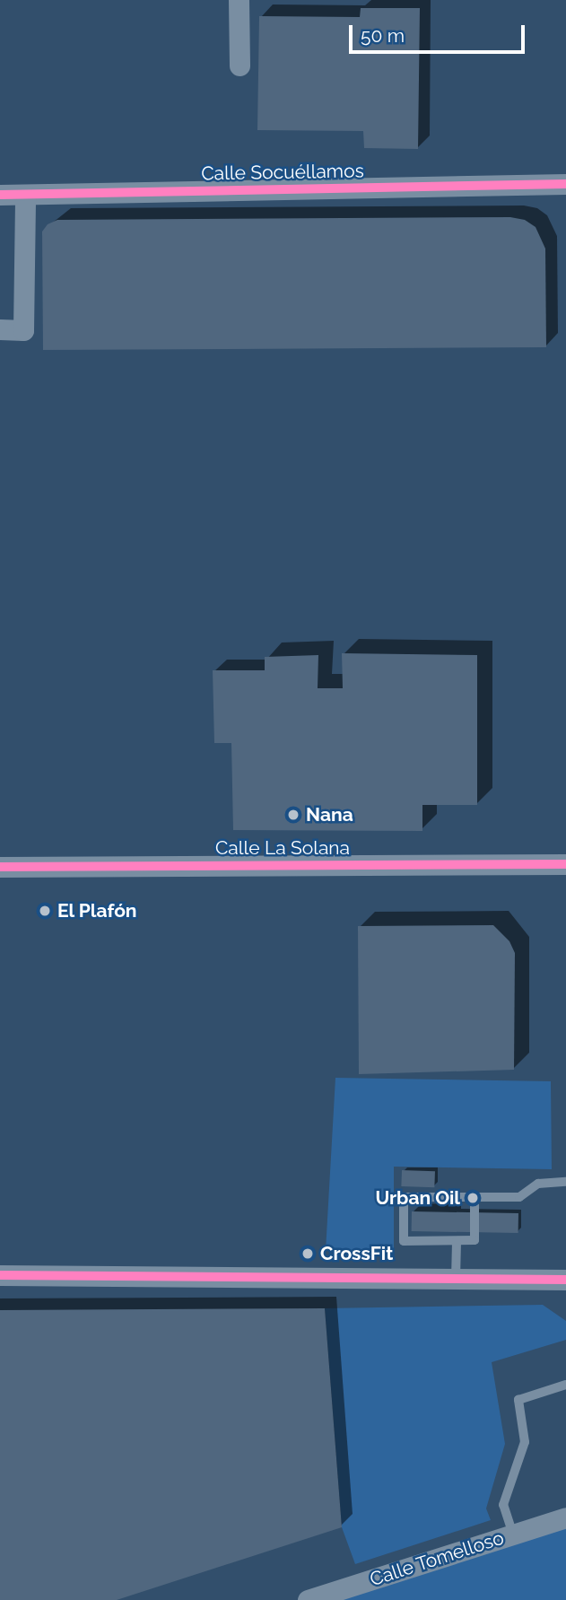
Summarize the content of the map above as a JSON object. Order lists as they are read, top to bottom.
{
  "streets": {
    "street": ["Calle Socuéllamos", "Calle La Solana", "Calle Tomelloso"]
  },
  "places": [
    "Nana",
    "El Plafón",
    "Urban Oil",
    "CrossFit"
  ],
  "scale_bar": "50 m"
}
